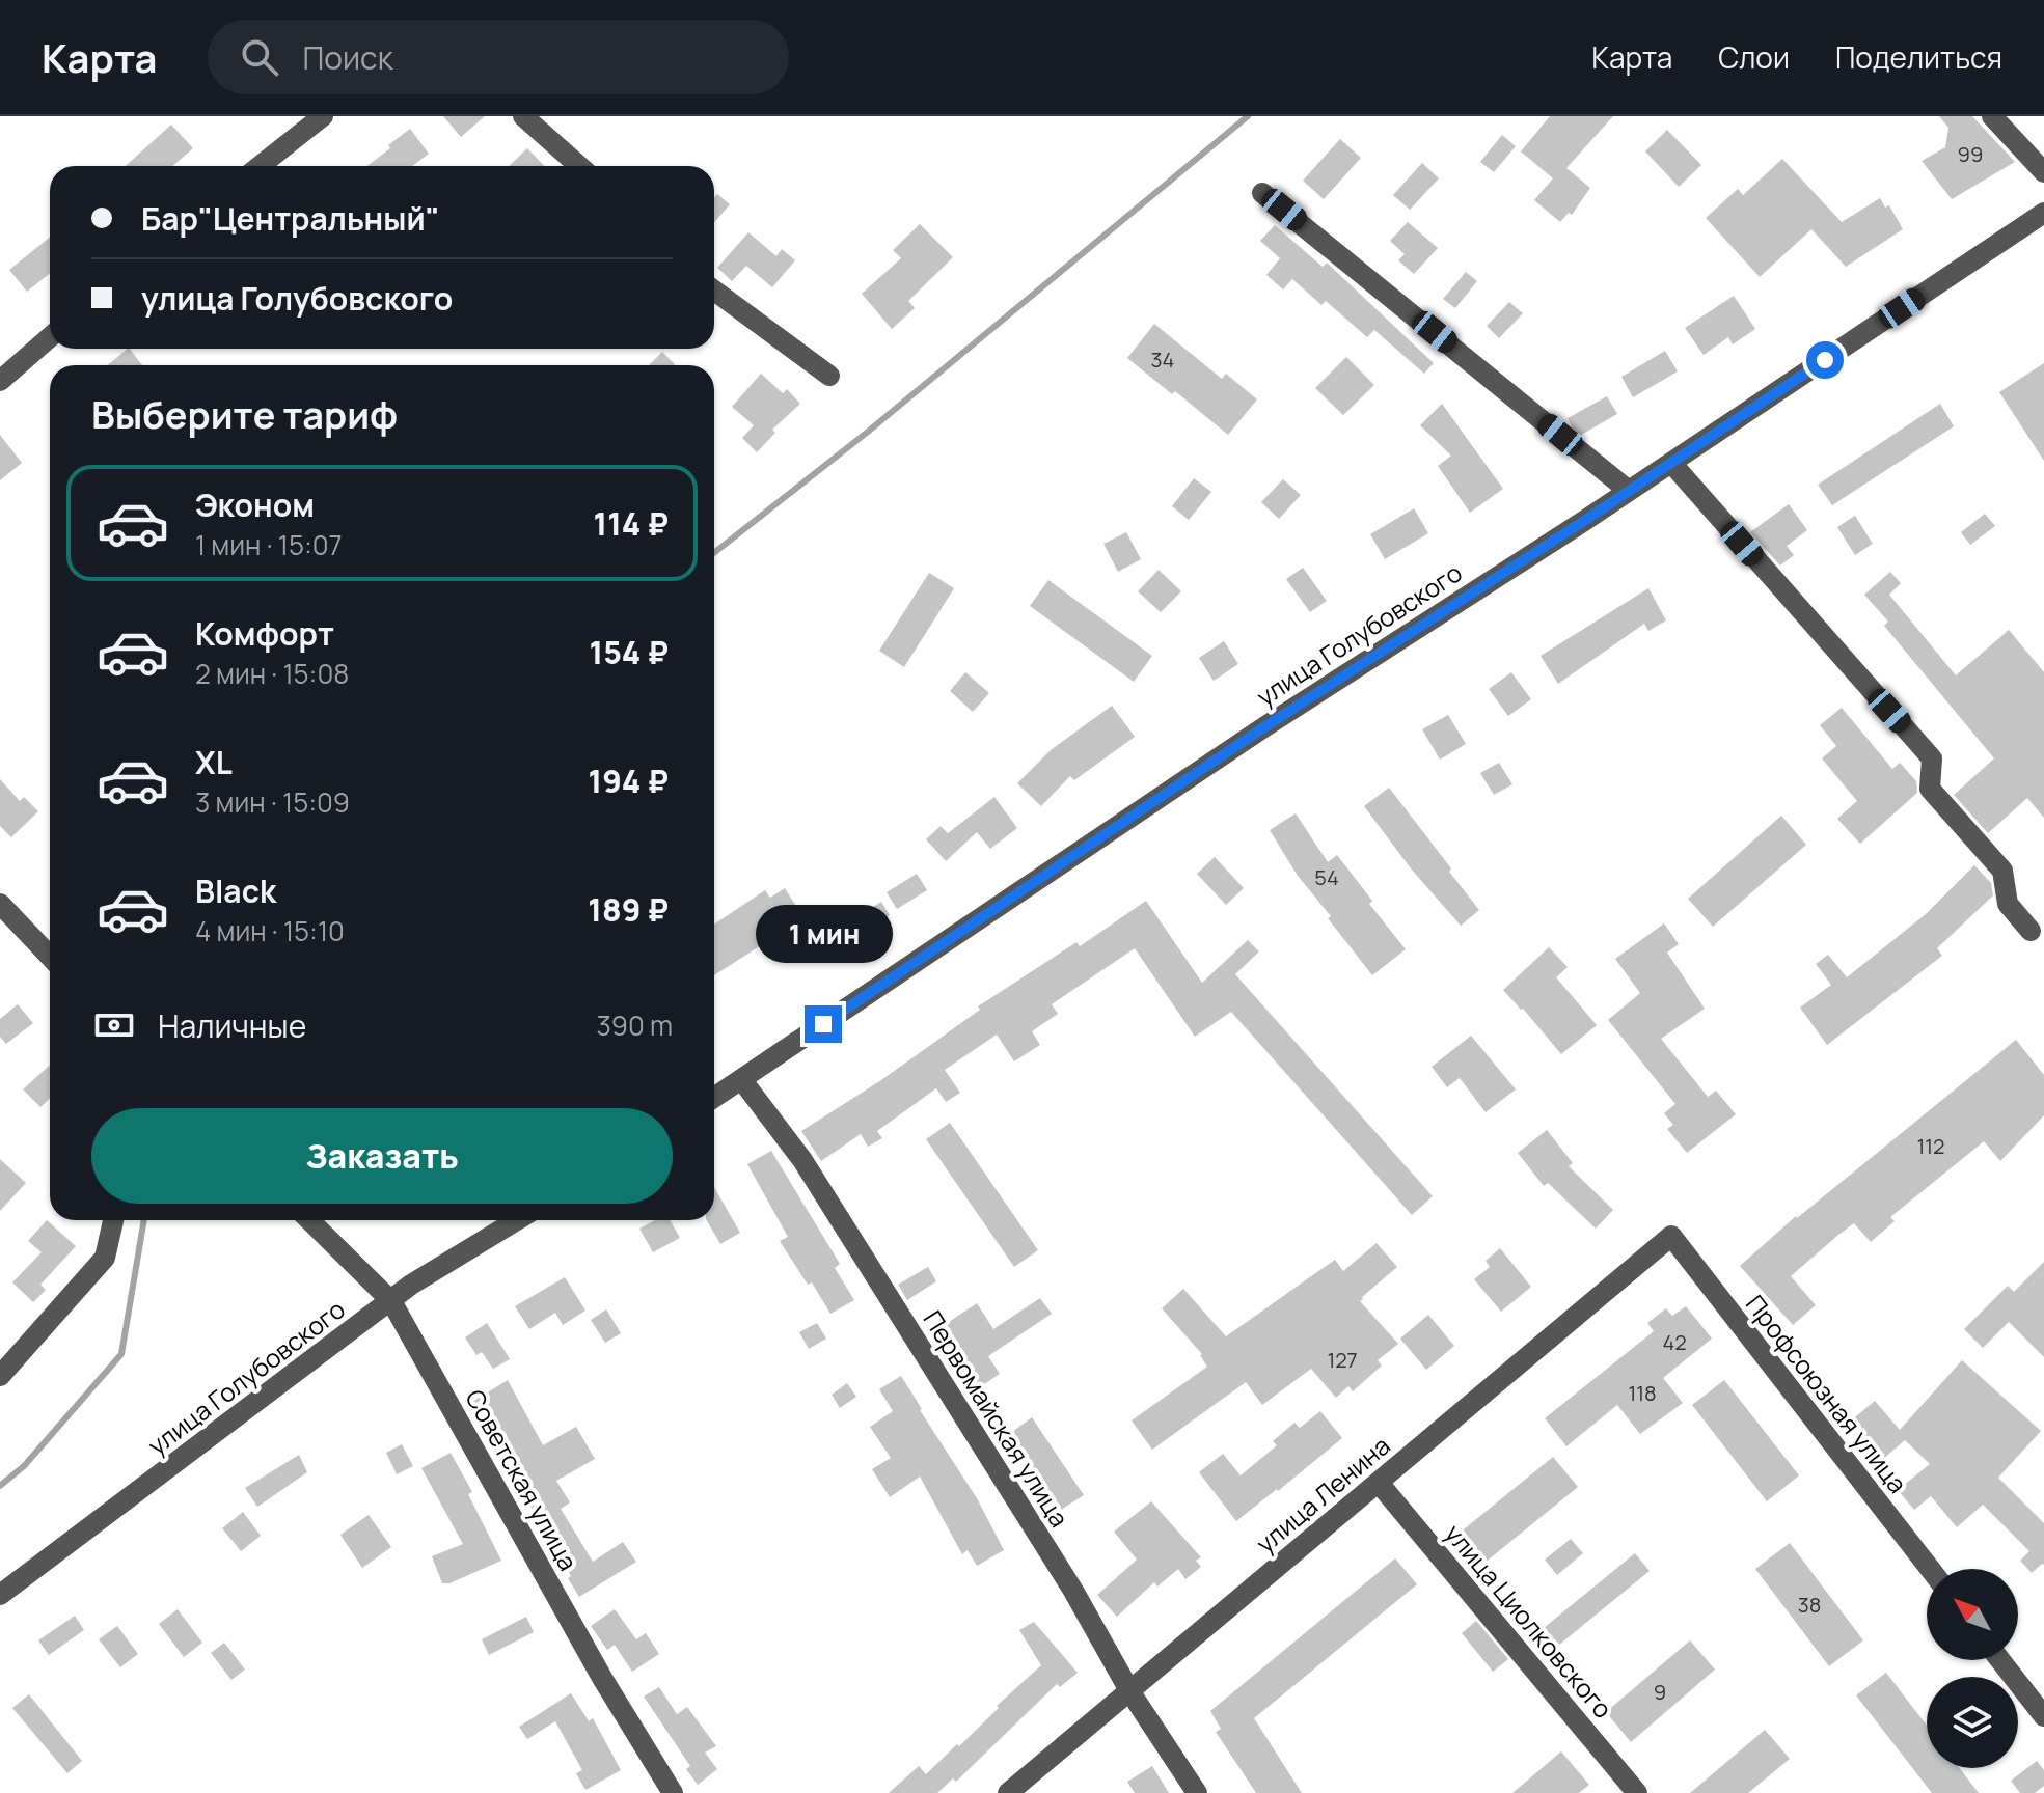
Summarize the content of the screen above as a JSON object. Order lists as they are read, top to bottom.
{
  "streets": {
    "street": [
      "улица Голубовского",
      "Профсоюзная улица",
      "Первомайская улица",
      "Советская улица",
      "улица Ленина",
      "улица Циолковского"
    ]
  },
  "crossings": [
    ["улица Голубовского", "Первомайская улица"],
    ["улица Голубовского", "Советская улица"],
    ["Профсоюзная улица", "улица Ленина"],
    ["Первомайская улица", "улица Ленина"],
    ["улица Ленина", "улица Циолковского"]
  ],
  "house_numbers": [
    "99",
    "34",
    "54",
    "112",
    "42",
    "127",
    "118",
    "38",
    "9"
  ],
  "north": "top left",
  "page": {
    "header": "Карта",
    "search": "Поиск",
    "nav": ["Карта", "Слои", "Поделиться"],
    "banner": ["Бар\"Центральный\"", "улица Голубовского"],
    "heading": "Выберите тариф",
    "list": [
      {
        "name": "Эконом",
        "note": "1 мин · 15:07",
        "value": "114 ₽"
      },
      {
        "name": "Комфорт",
        "note": "2 мин · 15:08",
        "value": "154 ₽"
      },
      {
        "name": "XL",
        "note": "3 мин · 15:09",
        "value": "194 ₽"
      },
      {
        "name": "Black",
        "note": "4 мин · 15:10",
        "value": "189 ₽"
      }
    ],
    "bubble": "1 мин",
    "pay": ["Наличные", "390 m"],
    "buttons": "Заказать"
  }
}
